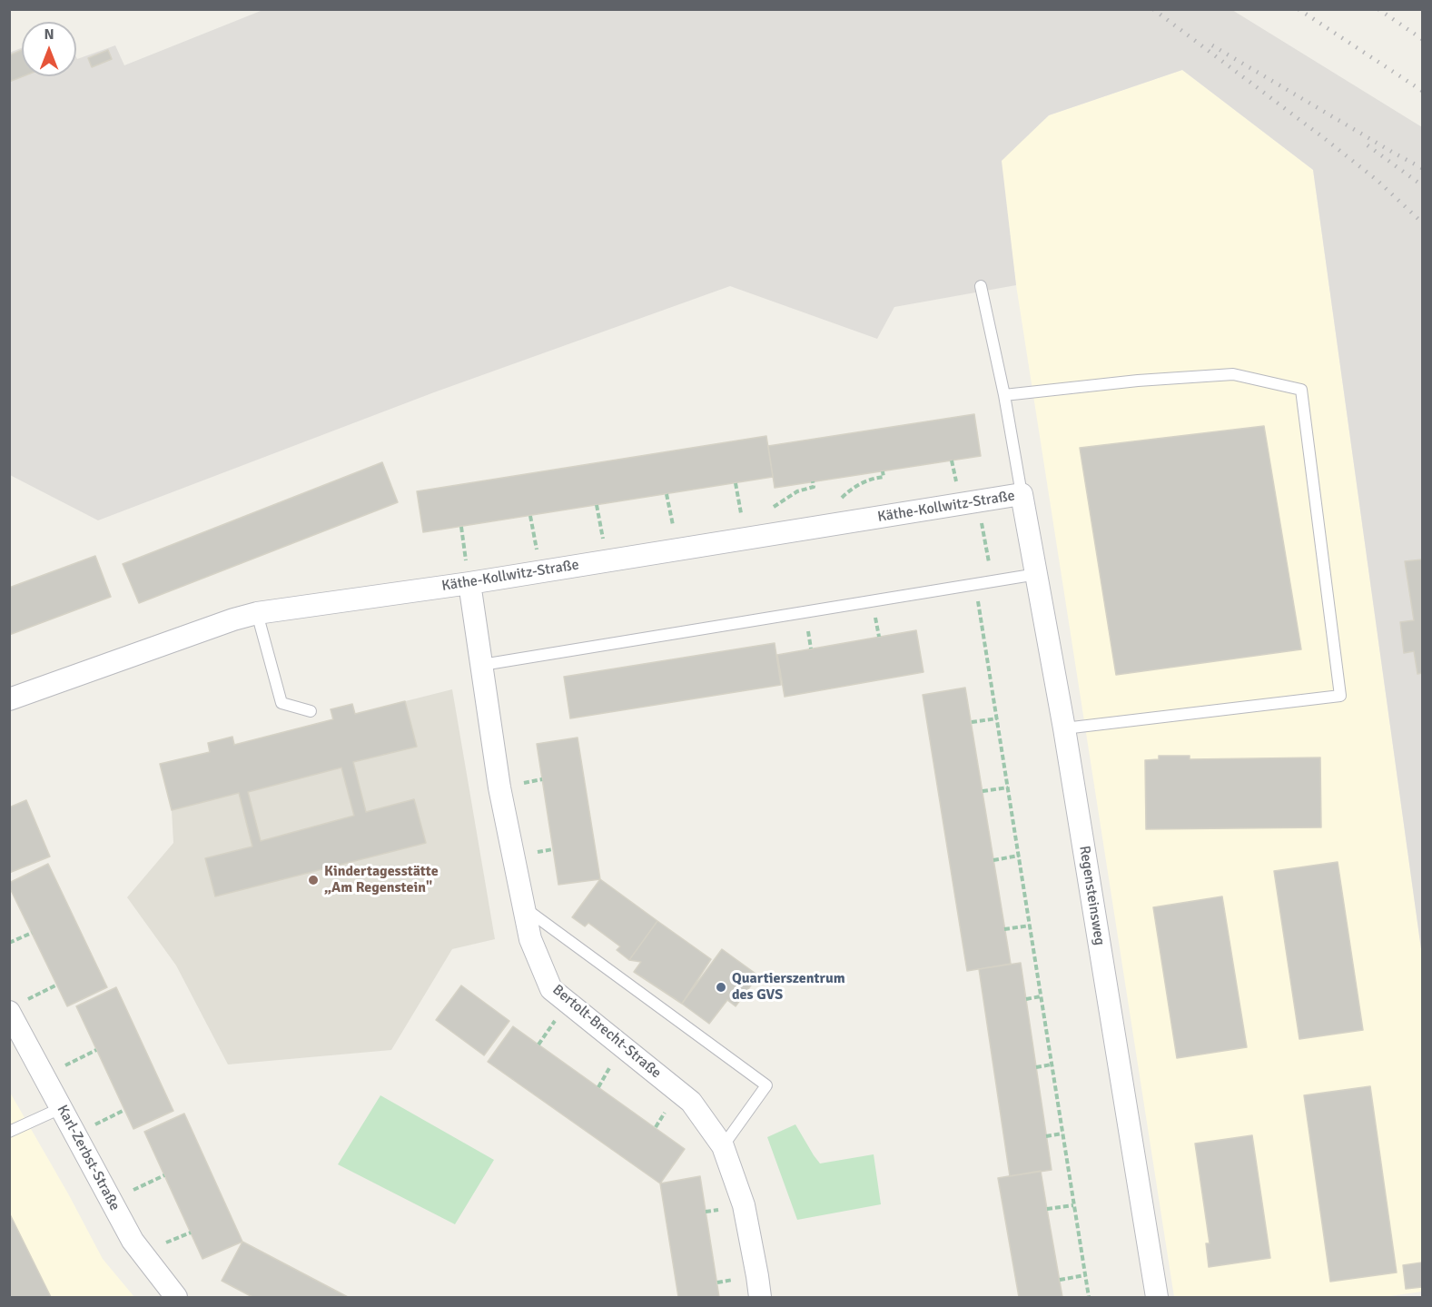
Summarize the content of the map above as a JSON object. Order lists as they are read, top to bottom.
{
  "streets": {
    "street": [
      "Käthe-Kollwitz-Straße",
      "Regensteinsweg",
      "Bertolt-Brecht-Straße",
      "Karl-Zerbst-Straße"
    ]
  },
  "crossings": [
    ["Käthe-Kollwitz-Straße", "Regensteinsweg"],
    ["Käthe-Kollwitz-Straße", "Bertolt-Brecht-Straße"]
  ],
  "places": ["Kindertagesstätte „Am Regenstein\"", "Quartierszentrum des GVS"],
  "north": "top"
}
